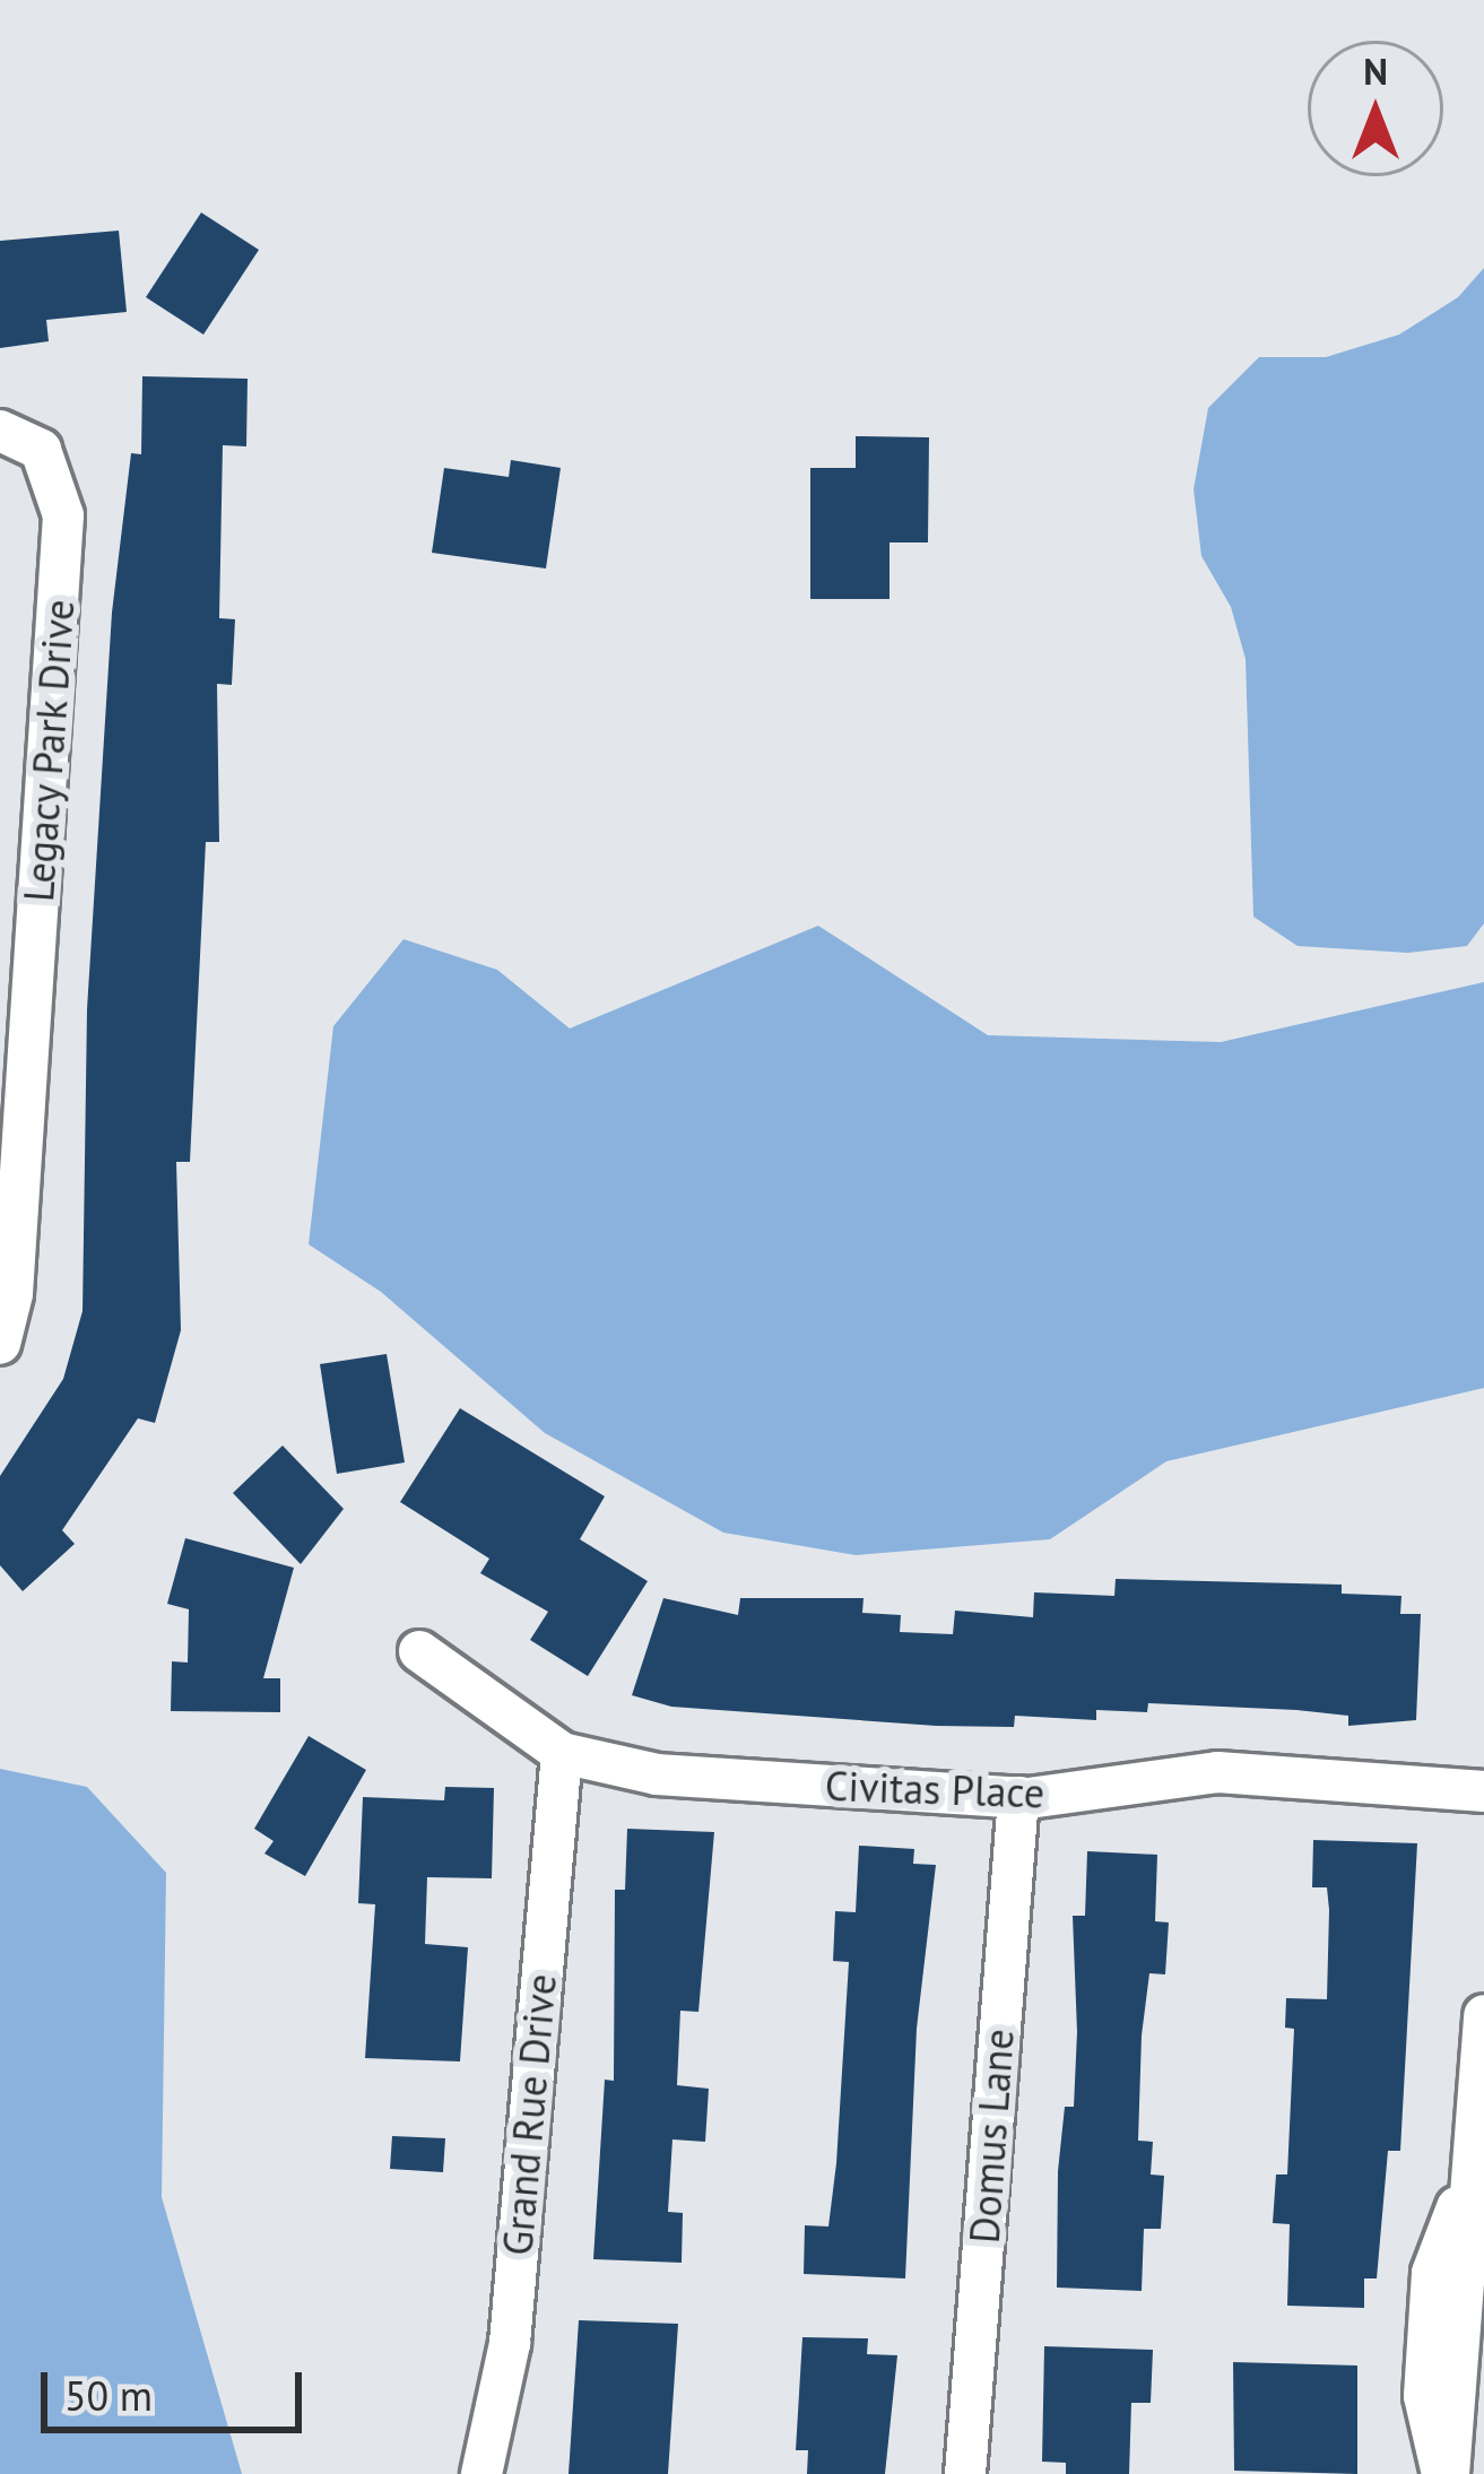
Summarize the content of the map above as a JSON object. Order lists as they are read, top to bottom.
{
  "streets": {
    "street": [
      "Legacy Park Drive",
      "Civitas Place",
      "Grand Rue Drive",
      "Domus Lane"
    ]
  },
  "crossings": [
    ["Civitas Place", "Grand Rue Drive"],
    ["Civitas Place", "Domus Lane"]
  ],
  "scale_bar": "50 m",
  "north": "top"
}
